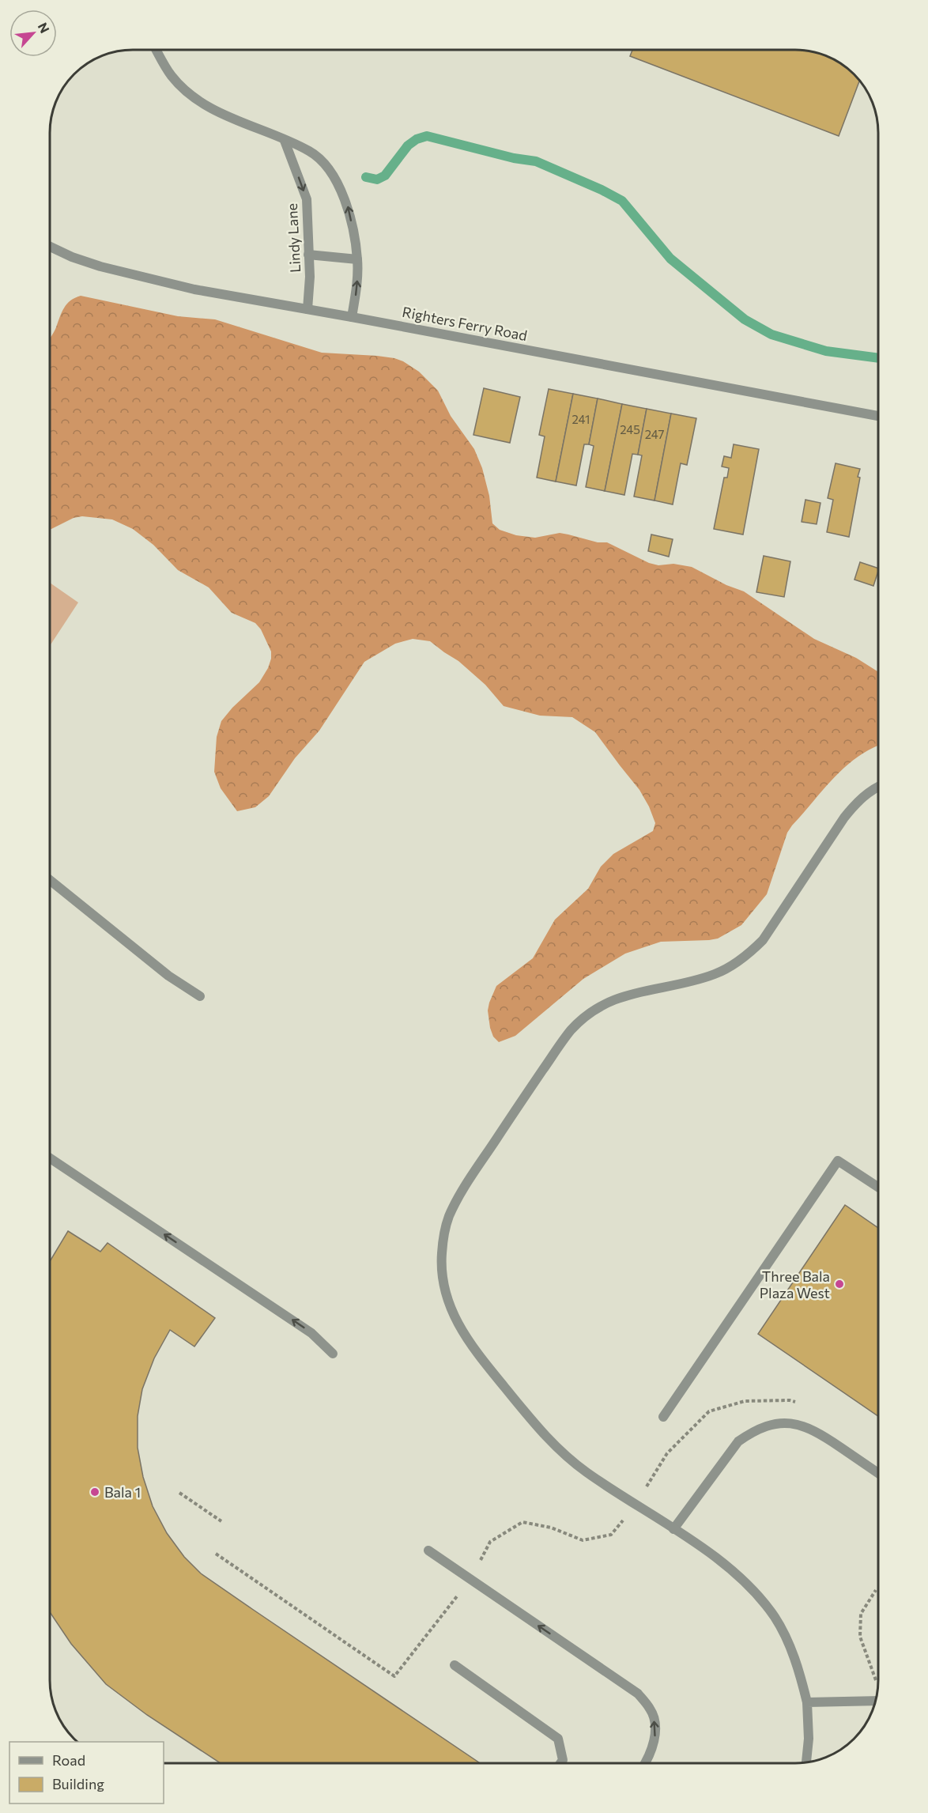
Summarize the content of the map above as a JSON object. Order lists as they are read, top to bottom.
{
  "streets": {
    "street": ["Lindy Lane", "Righters Ferry Road"]
  },
  "crossings": [
    ["Lindy Lane", "Righters Ferry Road"]
  ],
  "one_way": ["Lindy Lane"],
  "places": ["Three Bala Plaza West", "Bala 1"],
  "house_numbers": ["241", "245", "247"],
  "legend": ["Road", "Building"],
  "north": "top right"
}
